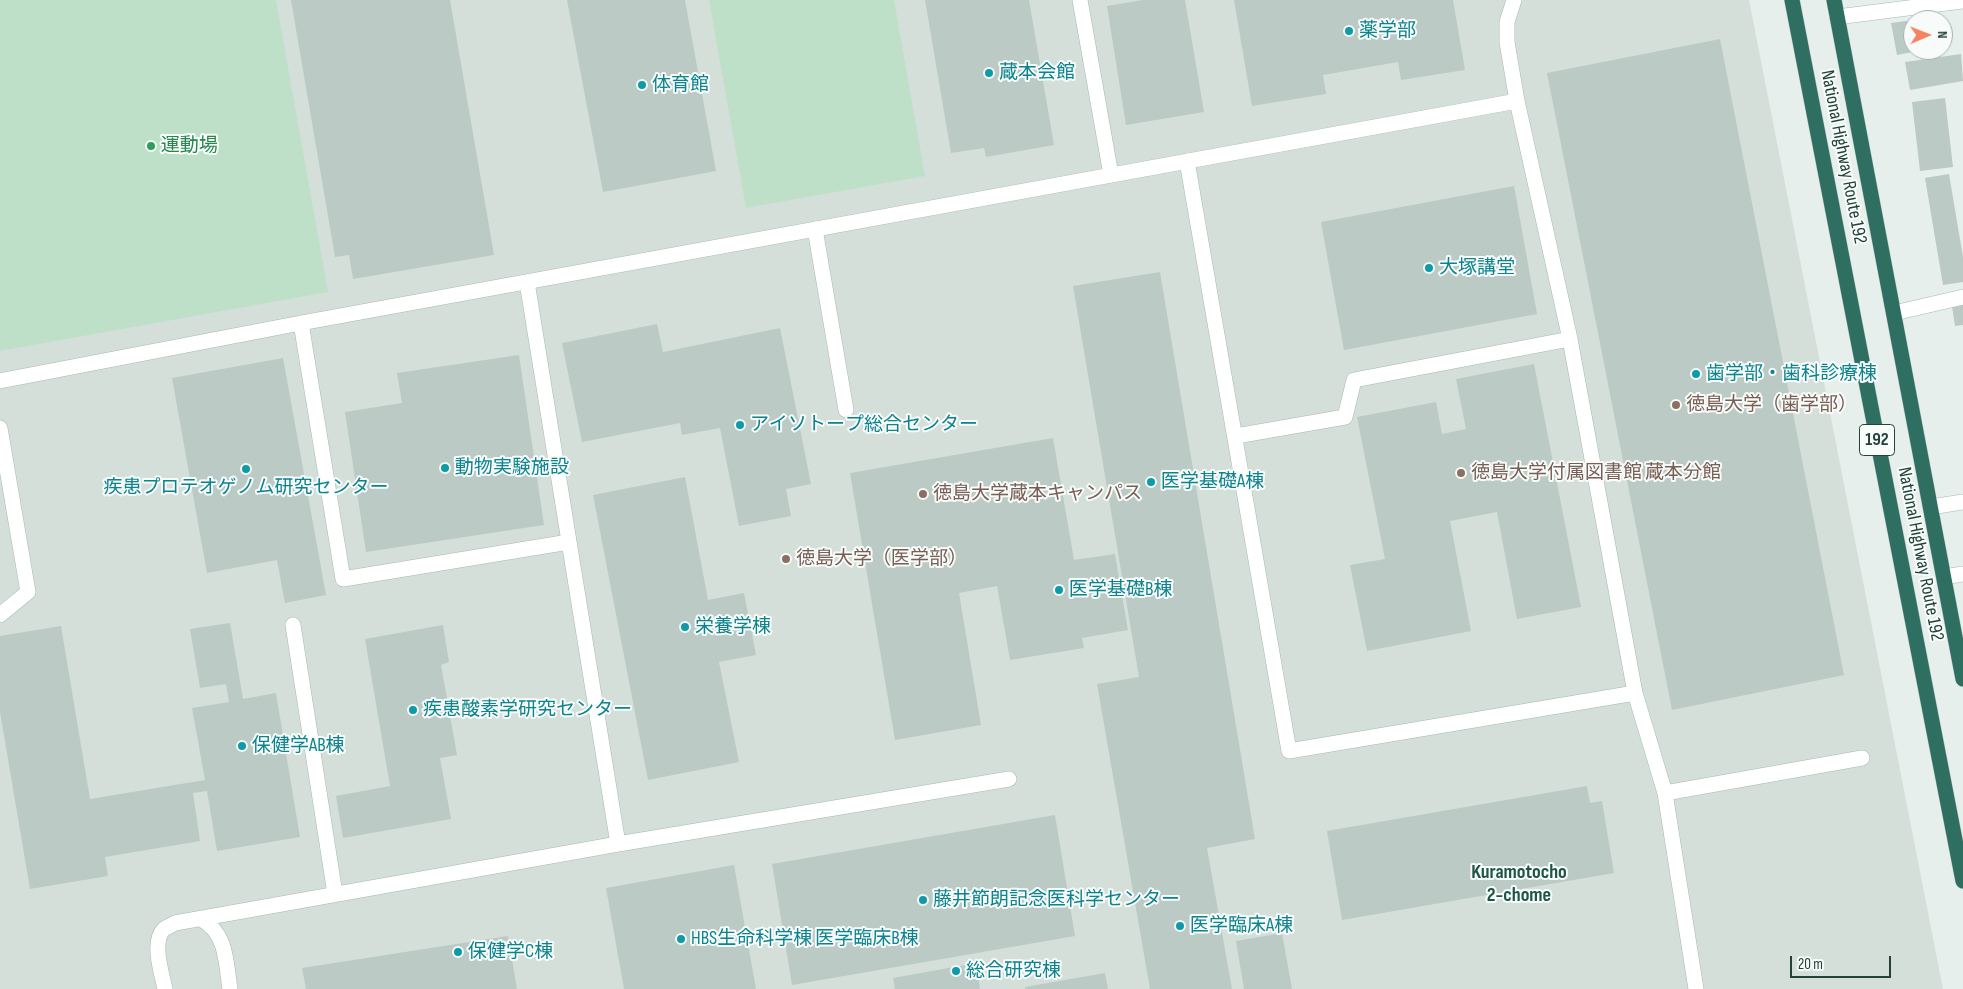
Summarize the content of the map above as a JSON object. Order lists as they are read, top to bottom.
{
  "streets": {
    "highway": ["National Highway Route 192", "192"]
  },
  "districts": ["Kuramotocho 2-chome"],
  "places": [
    "薬学部",
    "蔵本会館",
    "体育館",
    "運動場",
    "大塚講堂",
    "歯学部・歯科診療棟",
    "徳島大学（歯学部）",
    "アイソトープ総合センター",
    "動物実験施設",
    "疾患プロテオゲノム研究センター",
    "徳島大学付属図書館 蔵本分館",
    "医学基礎A棟",
    "徳島大学蔵本キャンパス",
    "徳島大学（医学部）",
    "医学基礎B棟",
    "栄養学棟",
    "疾患酸素学研究センター",
    "保健学AB棟",
    "藤井節朗記念医科学センター",
    "医学臨床A棟",
    "HBS生命科学棟 医学臨床B棟",
    "保健学C棟",
    "総合研究棟"
  ],
  "scale_bar": "20 m",
  "north": "right"
}
